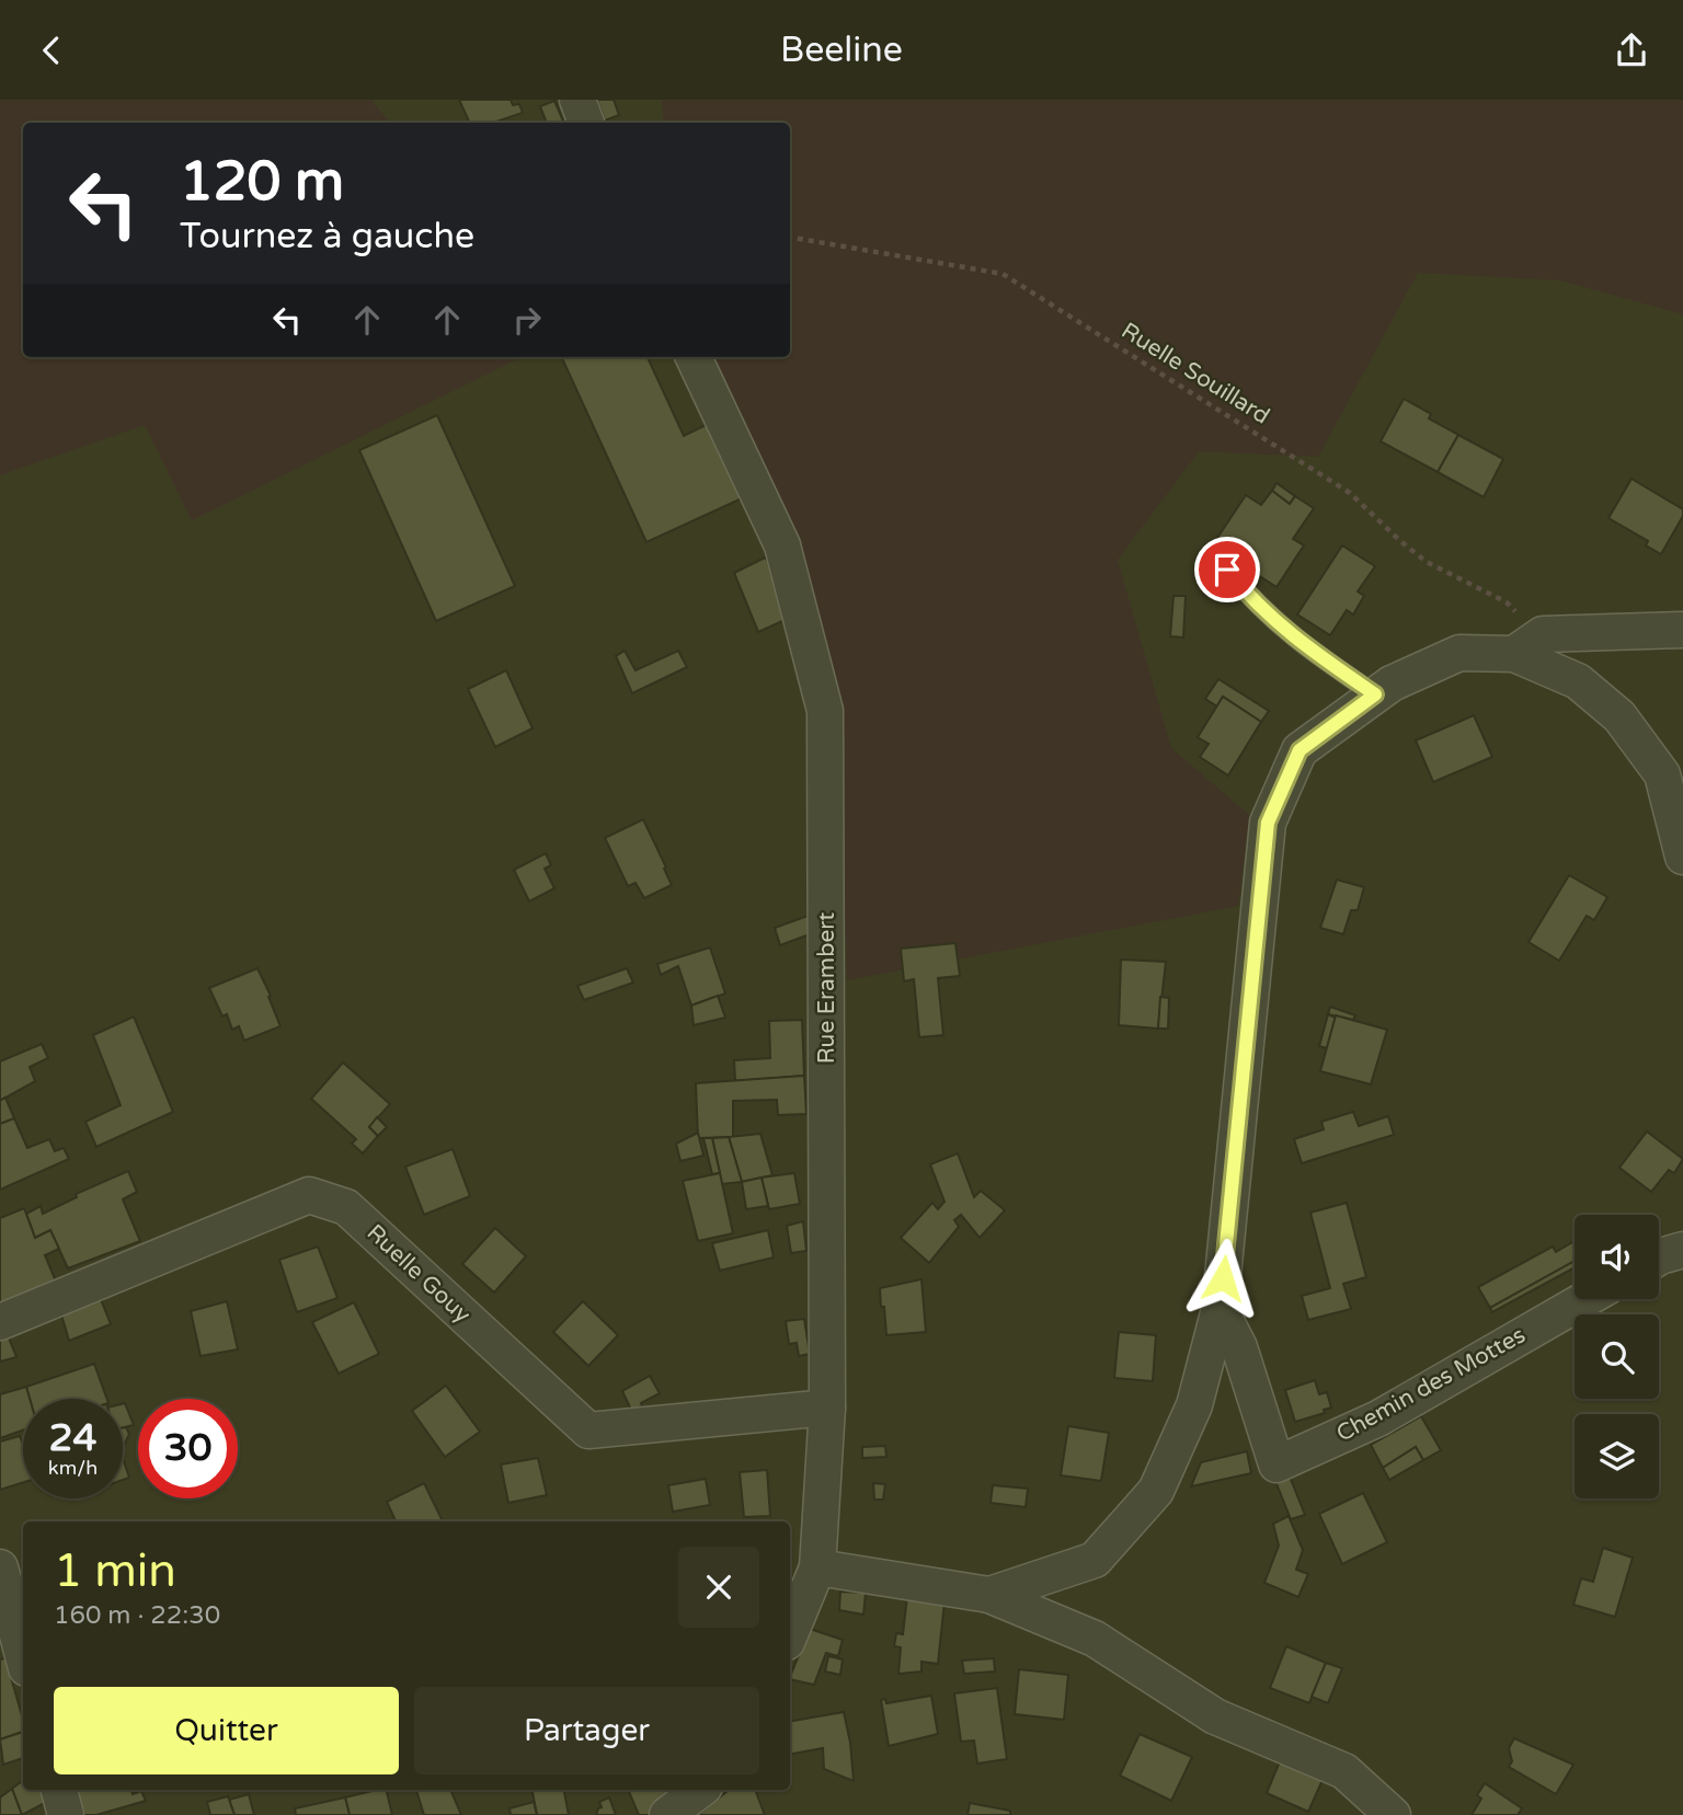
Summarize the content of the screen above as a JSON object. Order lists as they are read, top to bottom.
{
  "streets": {
    "street": ["Rue Erambert", "Ruelle Gouy", "Chemin des Mottes"],
    "path": ["Ruelle Souillard"]
  },
  "crossings": [
    ["Rue Erambert", "Ruelle Gouy"]
  ],
  "page": {
    "header": "Beeline",
    "turn": ["120 m", "Tournez à gauche"],
    "speed": "24 km/h",
    "limit": "30",
    "heading": ["1 min", "160 m · 22:30"],
    "buttons": ["Quitter", "Partager"]
  }
}
